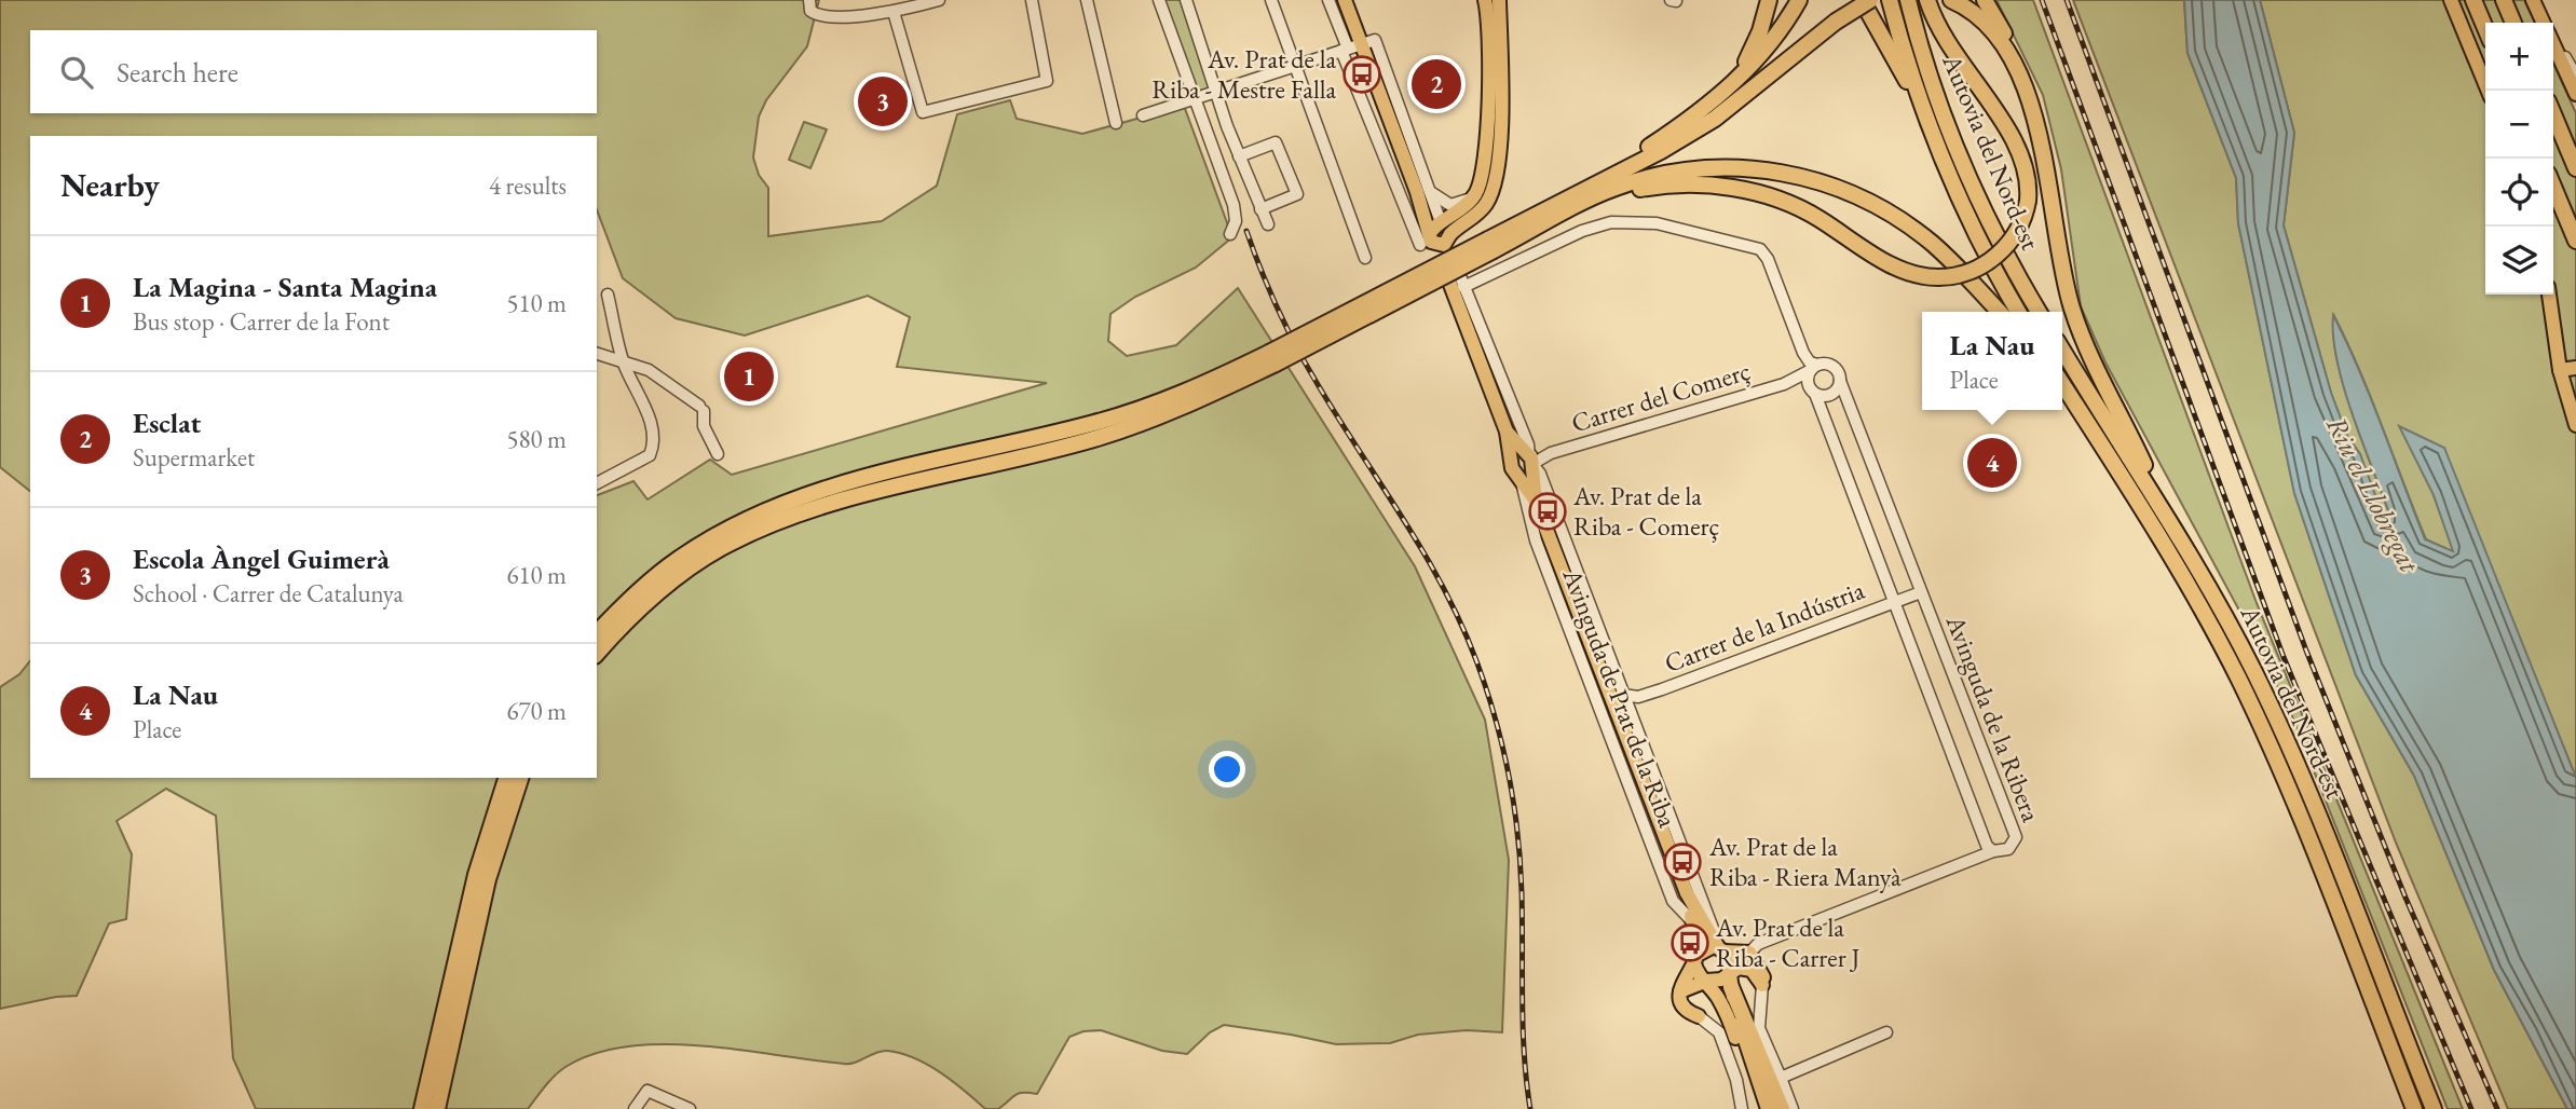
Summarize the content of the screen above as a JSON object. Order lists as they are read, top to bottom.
{
  "streets": {
    "highway": ["Autovia del Nord-est"],
    "main road": ["Avinguda de Prat de la Riba"],
    "street": ["Carrer del Comerç", "Carrer de la Indústria", "Avinguda de la Ribera"]
  },
  "crossings": [
    ["Carrer del Comerç", "Avinguda de Prat de la Riba"],
    ["Carrer del Comerç", "Avinguda de la Ribera"],
    ["Carrer de la Indústria", "Avinguda de Prat de la Riba"],
    ["Carrer de la Indústria", "Avinguda de la Ribera"]
  ],
  "water": ["Riu el Llobregat"],
  "places": {
    "bus stop": [
      "Av. Prat de la Riba - Mestre Falla",
      "Av. Prat de la Riba - Comerç",
      "Av. Prat de la Riba - Riera Manyà",
      "Av. Prat de la Riba - Carrer J"
    ]
  },
  "page": {
    "map_buttons": ["+", "−"],
    "search": "Search here",
    "pins": [
      "2",
      "3",
      "1",
      "4"
    ],
    "heading": ["Nearby", "4 results"],
    "list": [
      {
        "mark": "1",
        "name": "La Magina - Santa Magina",
        "note": "Bus stop · Carrer de la Font",
        "value": "510 m"
      },
      {
        "mark": "2",
        "name": "Esclat",
        "note": "Supermarket",
        "value": "580 m"
      },
      {
        "mark": "3",
        "name": "Escola Àngel Guimerà",
        "note": "School · Carrer de Catalunya",
        "value": "610 m"
      },
      {
        "mark": "4",
        "name": "La Nau",
        "note": "Place",
        "value": "670 m"
      }
    ],
    "popup": ["La Nau", "Place"]
  }
}
